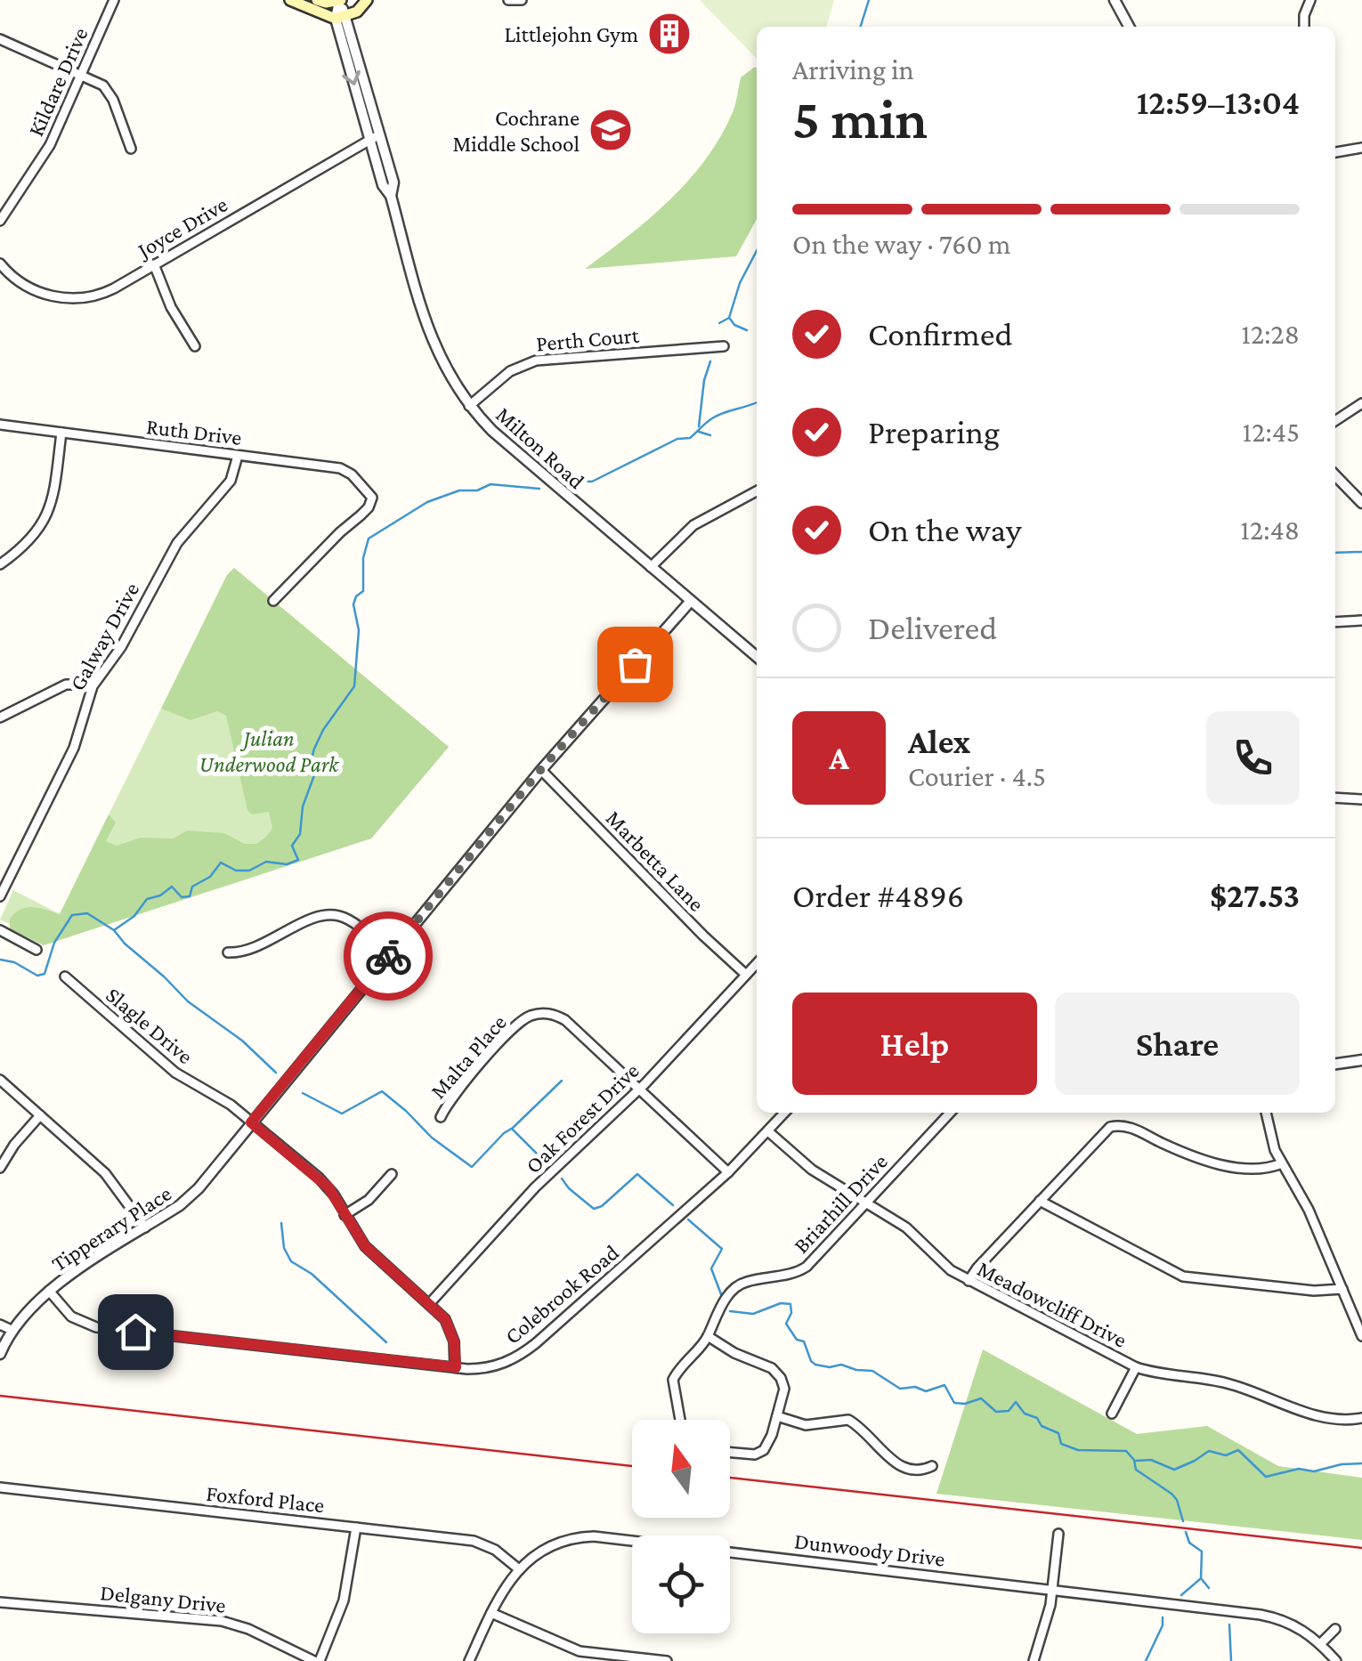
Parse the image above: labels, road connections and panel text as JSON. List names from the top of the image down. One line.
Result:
{"streets":{"street":["Kildare Drive","Joyce Drive","Perth Court","Ruth Drive","Milton Road","Galway Drive","Marbetta Lane","Slagle Drive","Malta Place","Oak Forest Drive","Briarhill Drive","Tipperary Place","Colebrook Road","Meadowcliff Drive","Foxford Place","Dunwoody Drive","Delgany Drive"]},"crossings":[["Joyce Drive","Milton Road"],["Perth Court","Milton Road"],["Ruth Drive","Galway Drive"],["Milton Road","Tipperary Place"],["Marbetta Lane","Oak Forest Drive"],["Marbetta Lane","Tipperary Place"],["Slagle Drive","Oak Forest Drive"],["Slagle Drive","Tipperary Place"],["Slagle Drive","Colebrook Road"],["Malta Place","Oak Forest Drive"],["Malta Place","Colebrook Road"],["Briarhill Drive","Meadowcliff Drive"],["Tipperary Place","Colebrook Road"],["Colebrook Road","Meadowcliff Drive"],["Foxford Place","Dunwoody Drive"]],"parks":["Julian Underwood Park"],"places":{"building":["Littlejohn Gym"],"school or university":["Cochrane Middle School"]},"north":"top","page":{"heading":["5 min","Arriving in","12:59–13:04"],"panel":["Alex","Courier · 4.5","Order #4896","$27.53"],"bar":"On the way · 760 m","list":[["Confirmed","12:28"],["Preparing","12:45"],["On the way","12:48"],"Delivered"],"round":"A","buttons":["Help","Share"]}}
